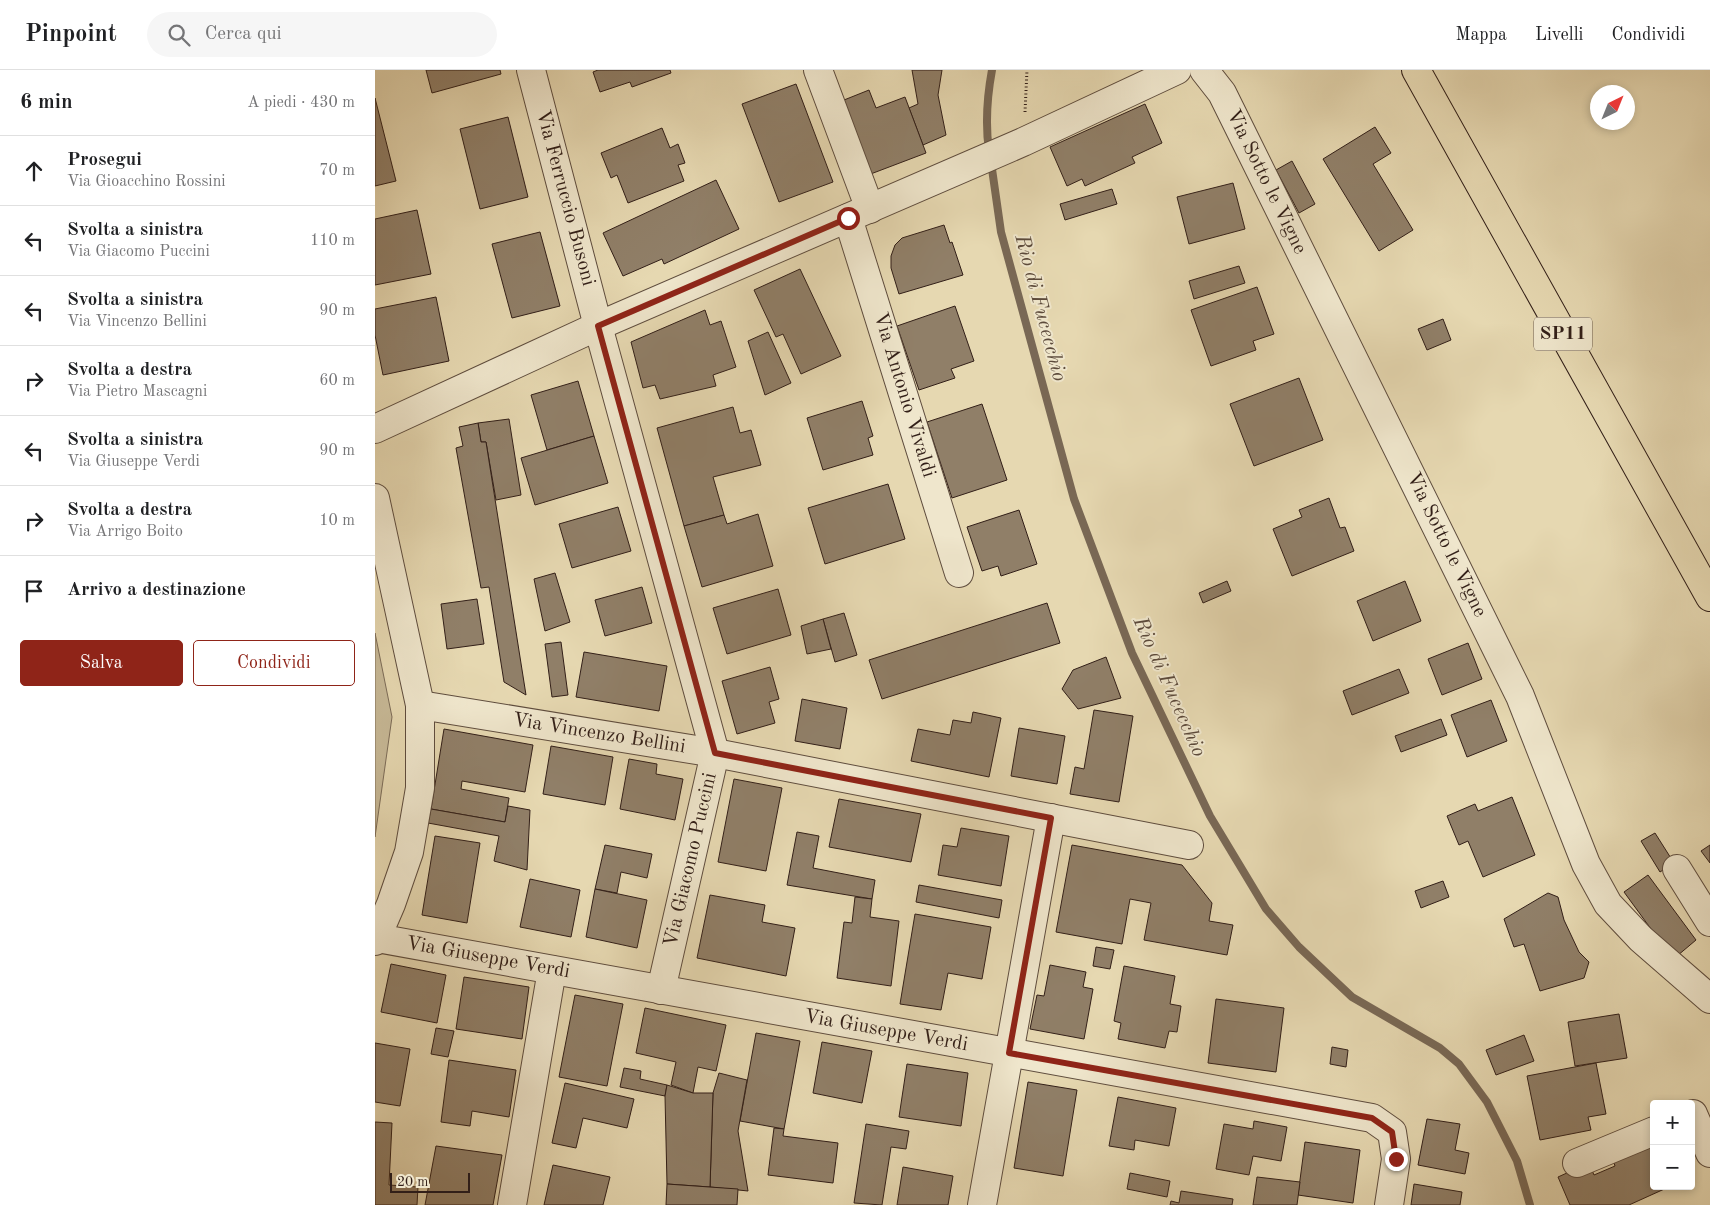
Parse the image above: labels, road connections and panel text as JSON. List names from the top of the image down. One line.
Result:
{"streets":{"main road":["SP11"],"street":["Via Sotto le Vigne","Via Ferruccio Busoni","Via Antonio Vivaldi","Via Vincenzo Bellini","Via Giacomo Puccini","Via Giuseppe Verdi"]},"crossings":[["Via Ferruccio Busoni","Via Giacomo Puccini"],["Via Vincenzo Bellini","Via Giacomo Puccini"],["Via Giacomo Puccini","Via Giuseppe Verdi"]],"water":["Rio di Fucecchio"],"scale_bar":"20 m","north":"top right","page":{"header":"Pinpoint","search":"Cerca qui","nav":["Mappa","Livelli","Condividi"],"heading":["6 min","A piedi · 430 m"],"list":[["Prosegui","Via Gioacchino Rossini","70 m"],["Svolta a sinistra","Via Giacomo Puccini","110 m"],["Svolta a sinistra","Via Vincenzo Bellini","90 m"],["Svolta a destra","Via Pietro Mascagni","60 m"],["Svolta a sinistra","Via Giuseppe Verdi","90 m"],["Svolta a destra","Via Arrigo Boito","10 m"],"Arrivo a destinazione"],"buttons":["Salva","Condividi"],"map_buttons":["+","−"],"scale":"20 m"}}
